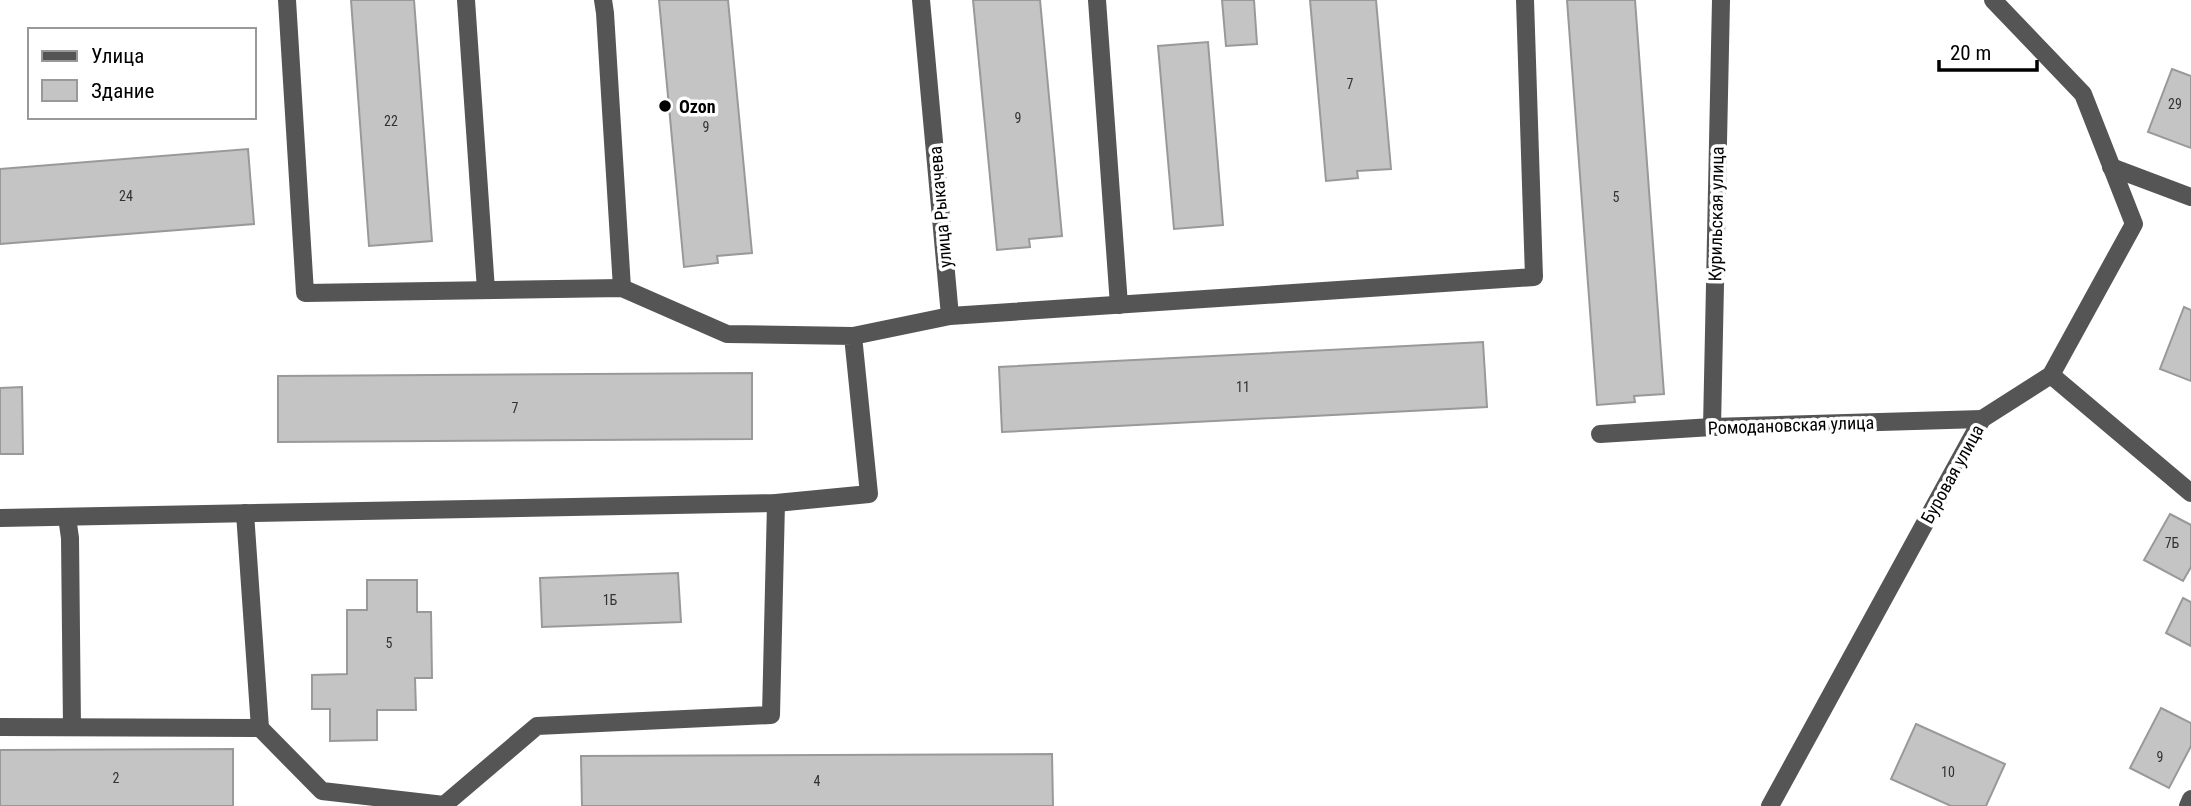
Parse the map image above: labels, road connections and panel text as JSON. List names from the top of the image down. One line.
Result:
{"streets":{"street":["улица Рыкачева","Курильская улица","Ромодановская улица","Буровая улица"]},"crossings":[["Курильская улица","Ромодановская улица"],["Ромодановская улица","Буровая улица"]],"places":["Ozon"],"house_numbers":["7","29","9","22","9","24","5","11","7","7Б","1Б","5","9","10","2","4"],"legend":["Улица","Здание"],"scale_bar":"20 m"}
